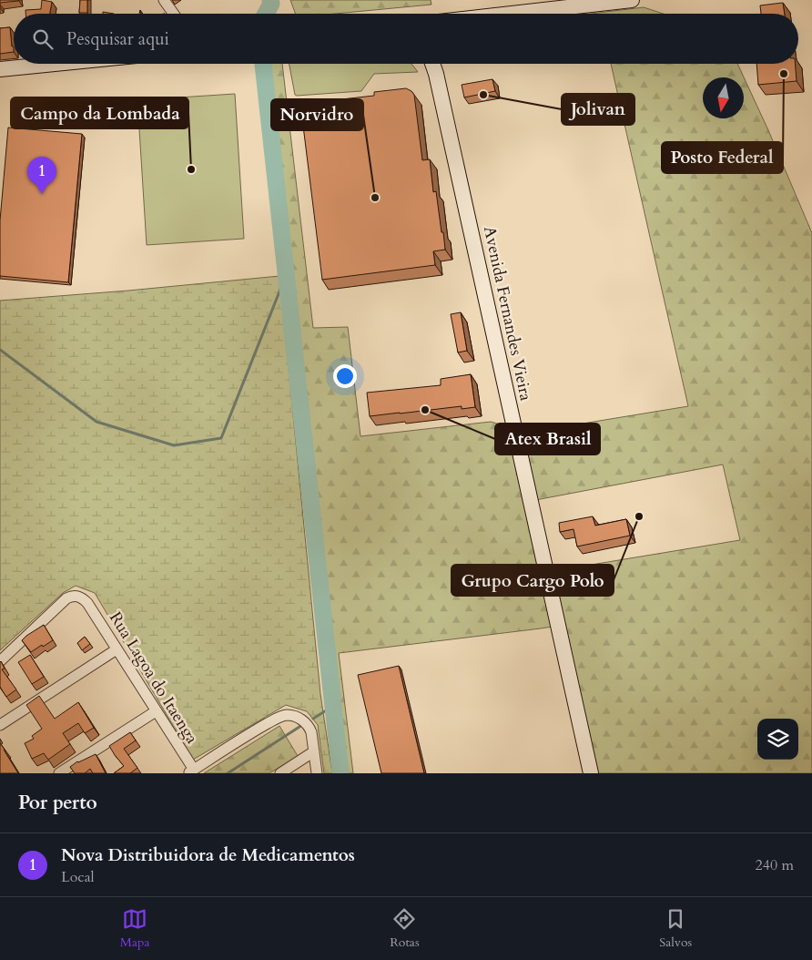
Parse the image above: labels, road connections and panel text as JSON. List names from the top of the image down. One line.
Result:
{"streets":{"main road":["Avenida Fernandes Vieira"],"street":["Rua Lagoa do Itaenga"]},"places":["Posto Federal","Jolivan","Campo da Lombada","Norvidro","Atex Brasil","Grupo Cargo Polo"],"north":"bottom","page":{"search":"Pesquisar aqui","pins":"1","heading":"Por perto","list":[{"mark":"1","name":"Nova Distribuidora de Medicamentos","note":"Local","value":"240 m"}],"nav":["Mapa","Rotas","Salvos"]}}
